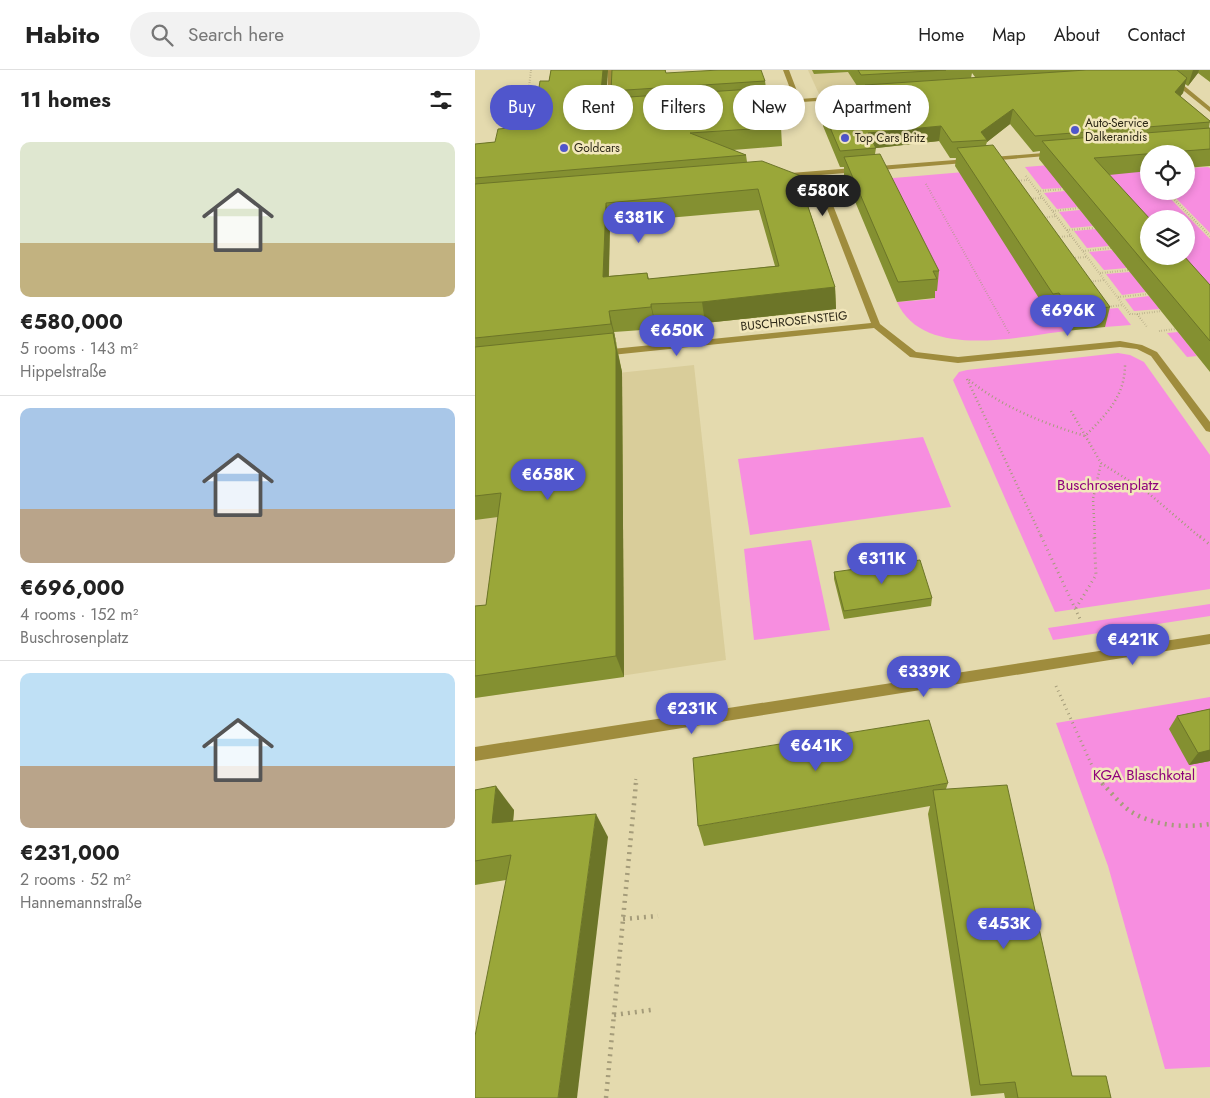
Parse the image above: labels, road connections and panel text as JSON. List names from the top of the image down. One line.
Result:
{"streets":{"street":["BUSCHROSENSTEIG"]},"parks":["Buschrosenplatz","KGA Blaschkotal"],"places":["Auto-Service Dalkeranidis","Top Cars Britz","Goldcars"],"page":{"header":"Habito","search":"Search here","nav":["Home","Map","About","Contact"],"heading":"11 homes","chip":["Buy","Rent","Filters","New","Apartment"],"list":[{"name":"€580,000","note":"5 rooms · 143 m² · Hippelstraße"},{"name":"€696,000","note":"4 rooms · 152 m² · Buschrosenplatz"},{"name":"€231,000","note":"2 rooms · 52 m² · Hannemannstraße"}],"price":["€580K","€381K","€696K","€650K","€658K","€311K","€421K","€339K","€231K","€641K","€453K"]}}
